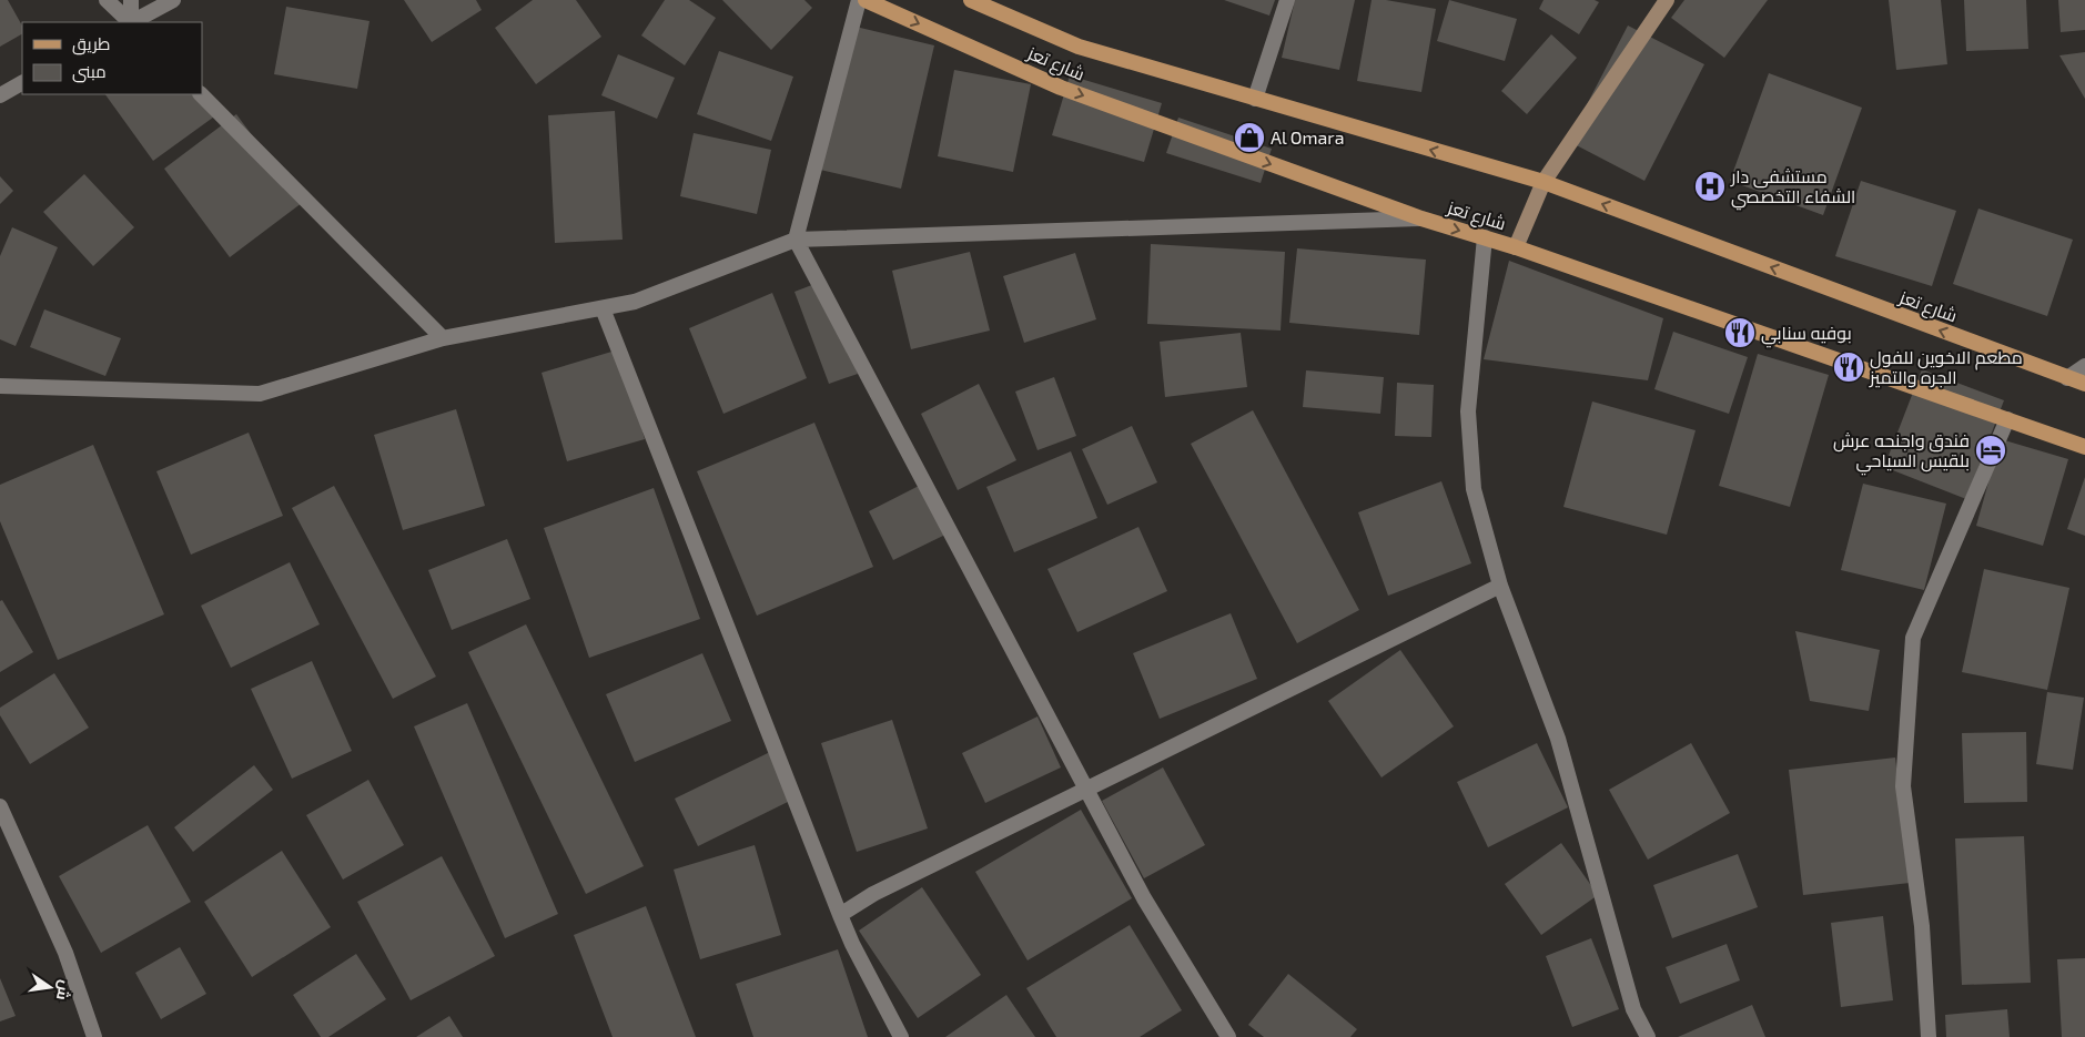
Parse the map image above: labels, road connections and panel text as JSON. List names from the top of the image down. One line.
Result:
{"streets":{"main road":["شارع تعز"]},"places":{"shop":["Al Omara"],"hospital":["مستشفى دار الشفاء التخصصي"],"restaurant":["بوفيه سنابي","مطعم الاخوين للفول الجره والتميز"],"hotel":["فندق واجنحه عرش بلقيس السياحي"]},"legend":["طريق","مبنى"],"north":"right"}
